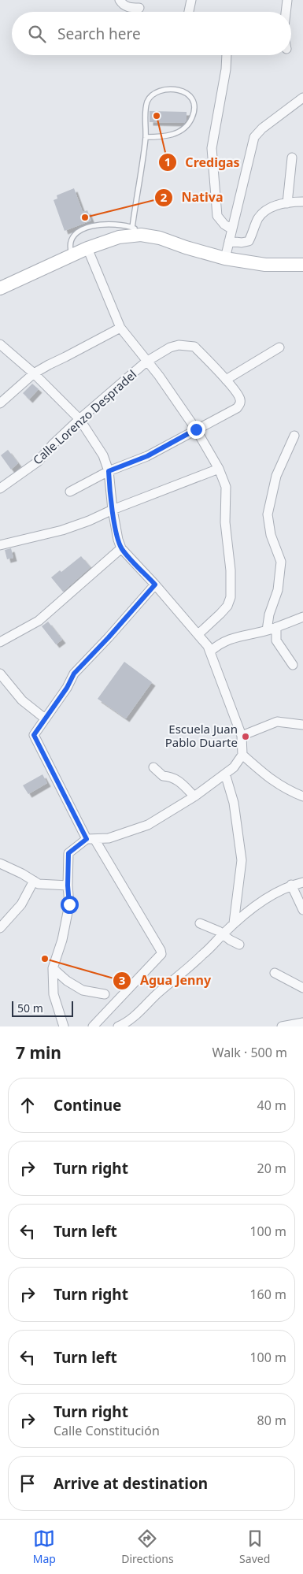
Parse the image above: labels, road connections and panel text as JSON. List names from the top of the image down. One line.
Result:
{"streets":{"street":["Calle Lorenzo Despradel"]},"places":["Credigas","Nativa","Escuela Juan Pablo Duarte","Agua Jenny"],"scale_bar":"50 m","page":{"search":"Search here","scale":"50 m","heading":["7 min","Walk · 500 m"],"list":[["Continue","40 m"],["Turn right","20 m"],["Turn left","100 m"],["Turn right","160 m"],["Turn left","100 m"],["Turn right","Calle Constitución","80 m"],"Arrive at destination"],"nav":["Map","Directions","Saved"]}}
